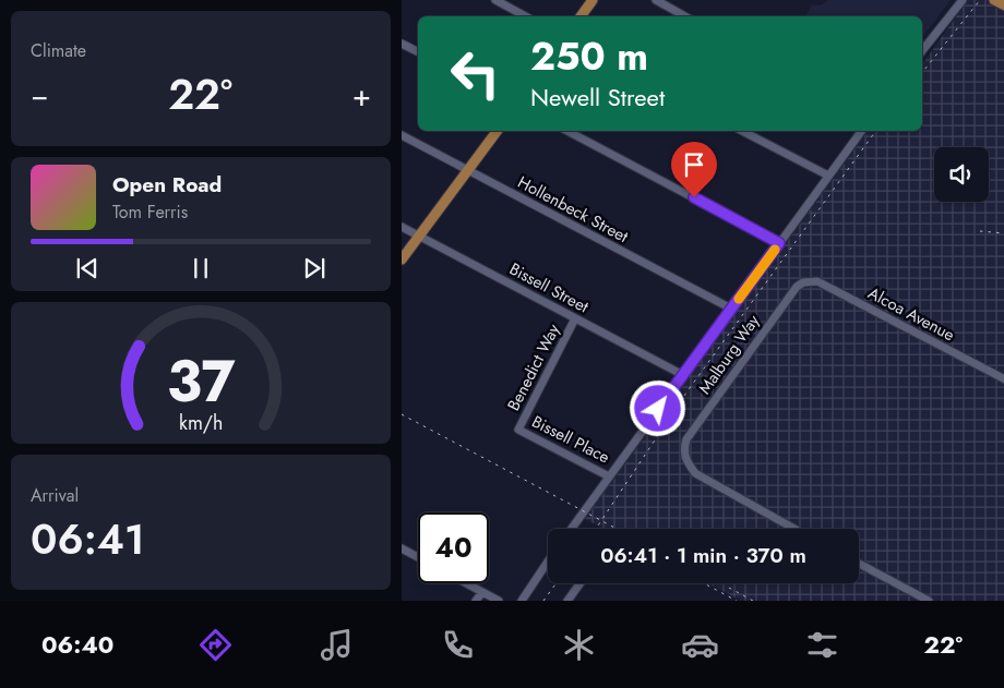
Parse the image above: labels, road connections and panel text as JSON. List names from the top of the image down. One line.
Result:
{"streets":{"street":["Hollenbeck Street","Bissell Street","Alcoa Avenue","Malburg Way","Benedict Way","Bissell Place"]},"crossings":[["Bissell Street","Benedict Way"],["Alcoa Avenue","Malburg Way"],["Benedict Way","Bissell Place"]],"page":{"tile":["Climate",["Arrival","06:41"]],"turn":["250 m","Newell Street"],"heat":["−","22°","+"],"song":["Open Road","Tom Ferris"],"limit":"40","trip":"06:41 · 1 min · 370 m","tabs":["06:40","22°"],"gauge":["37","km/h"]}}
